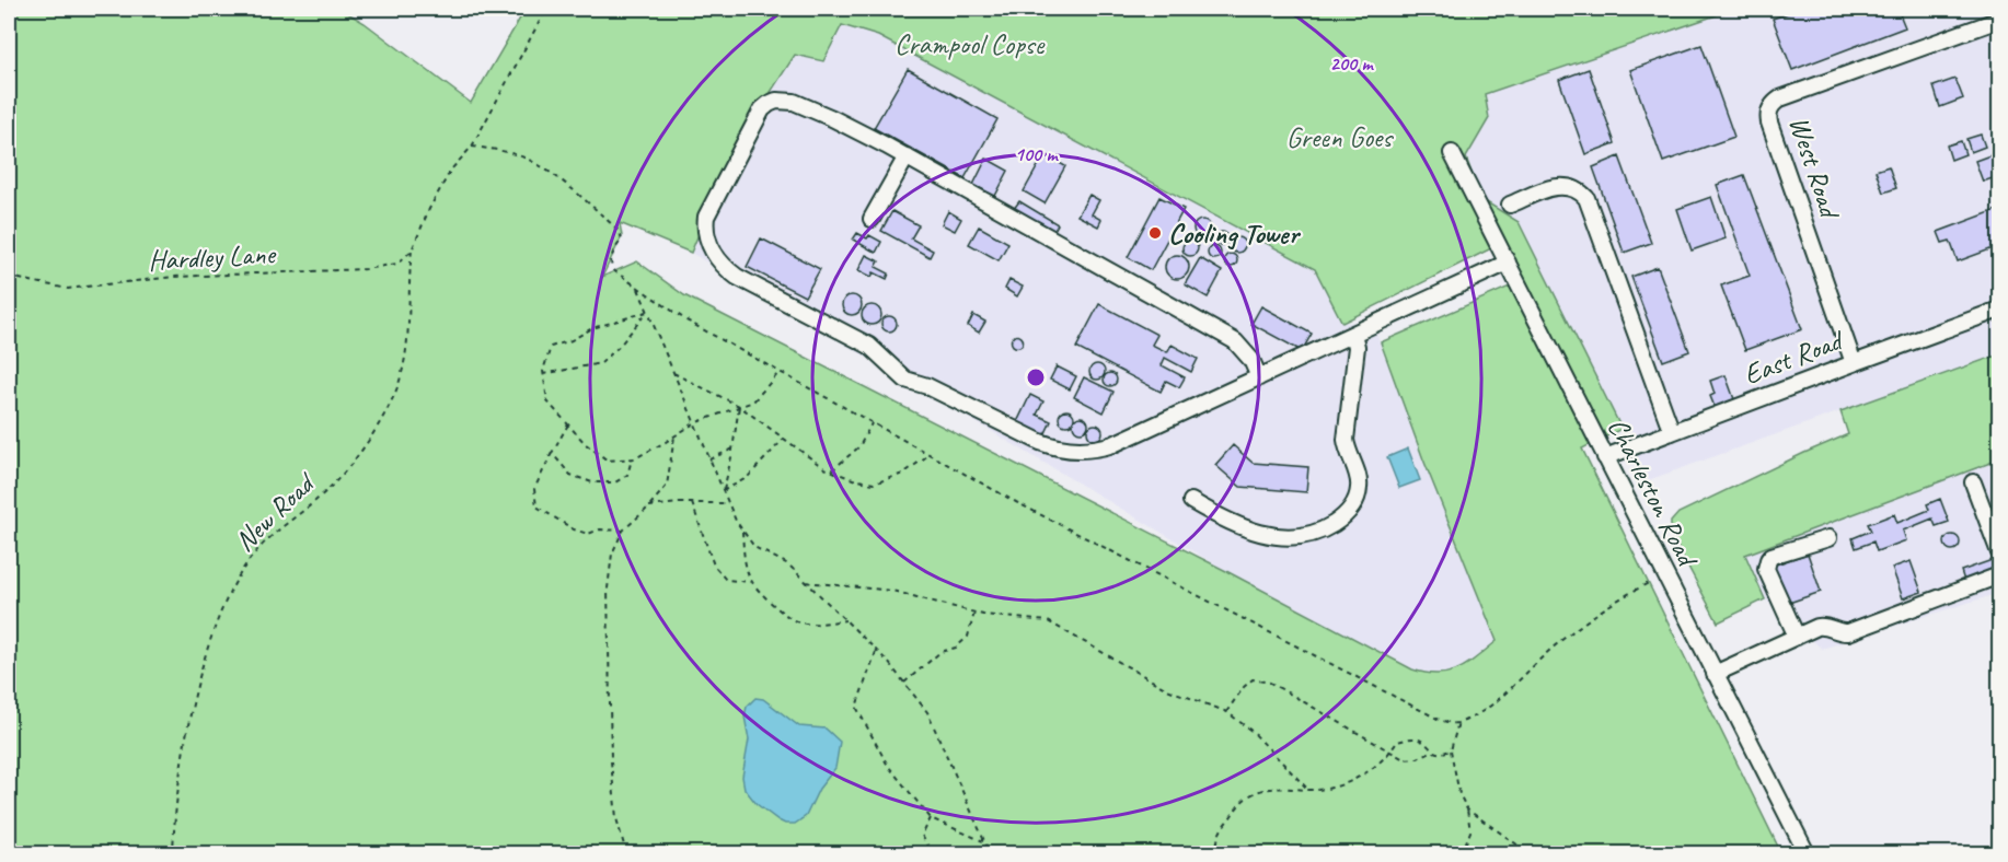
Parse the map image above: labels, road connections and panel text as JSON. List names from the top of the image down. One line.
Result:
{"streets":{"lane":["West Road","East Road","Charleston Road"],"path":["Hardley Lane","New Road"]},"crossings":[["West Road","East Road"],["Hardley Lane","New Road"],["East Road","Charleston Road"]],"parks":["Crampool Copse","Green Goes"],"places":["Cooling Tower"],"rings":["200 m","100 m"]}
